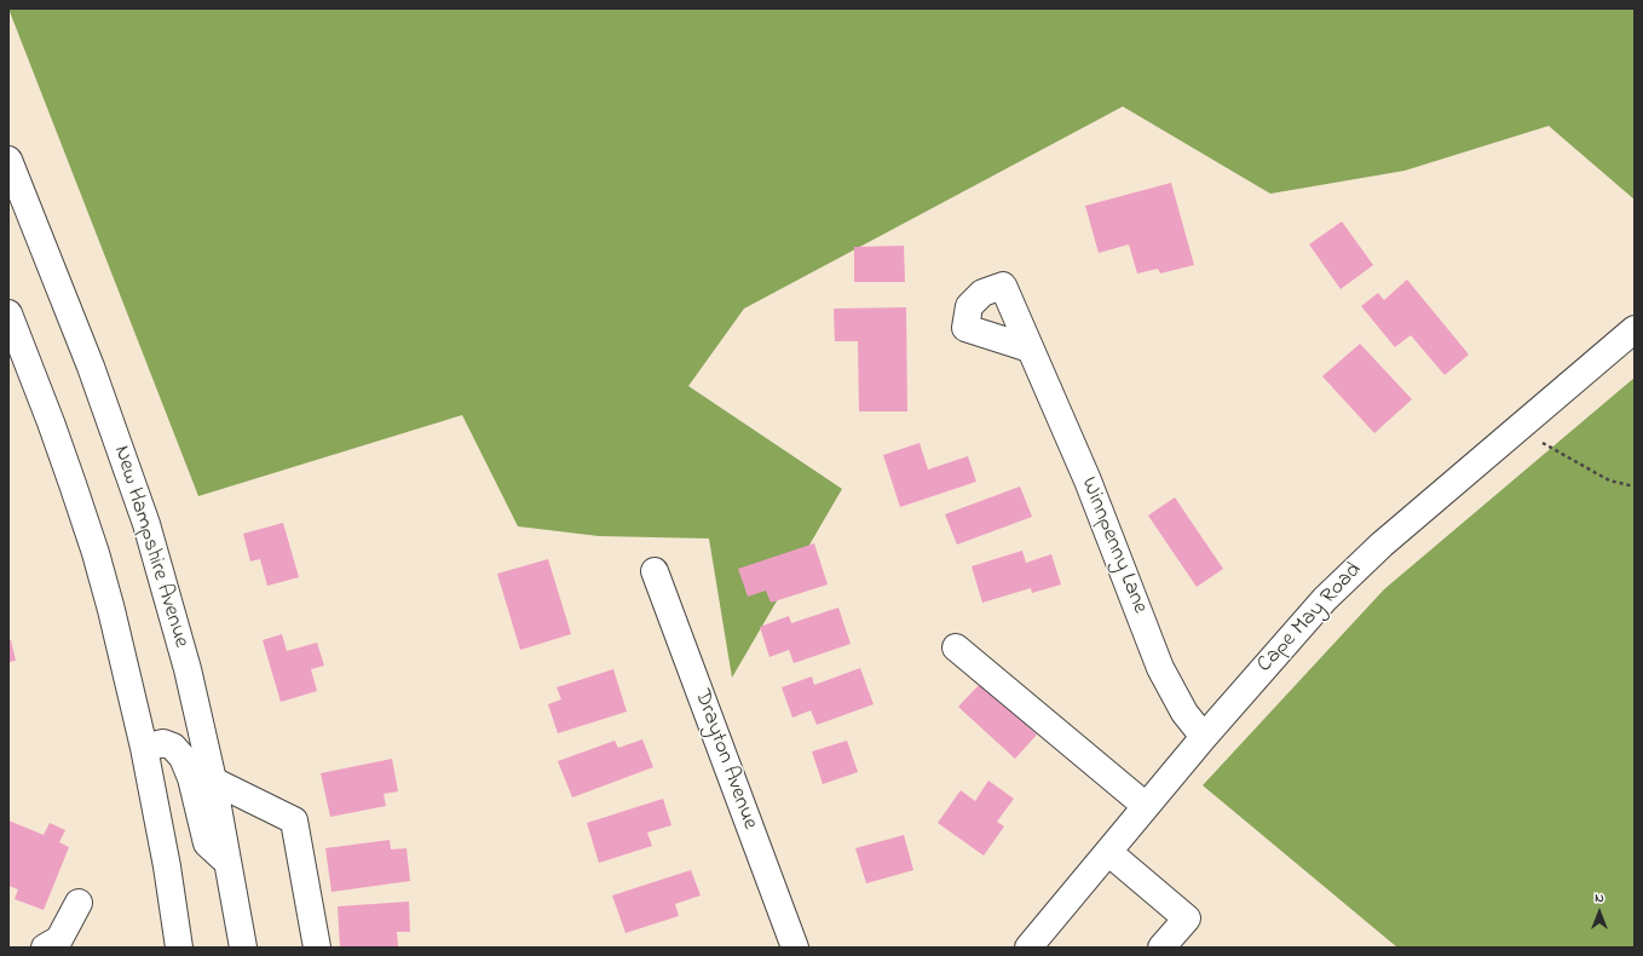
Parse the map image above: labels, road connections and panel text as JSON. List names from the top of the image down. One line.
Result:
{"streets":{"street":["Winnpenny Lane","New Hampshire Avenue","Cape May Road","Drayton Avenue"]},"crossings":[["Winnpenny Lane","Cape May Road"]],"north":"top"}
